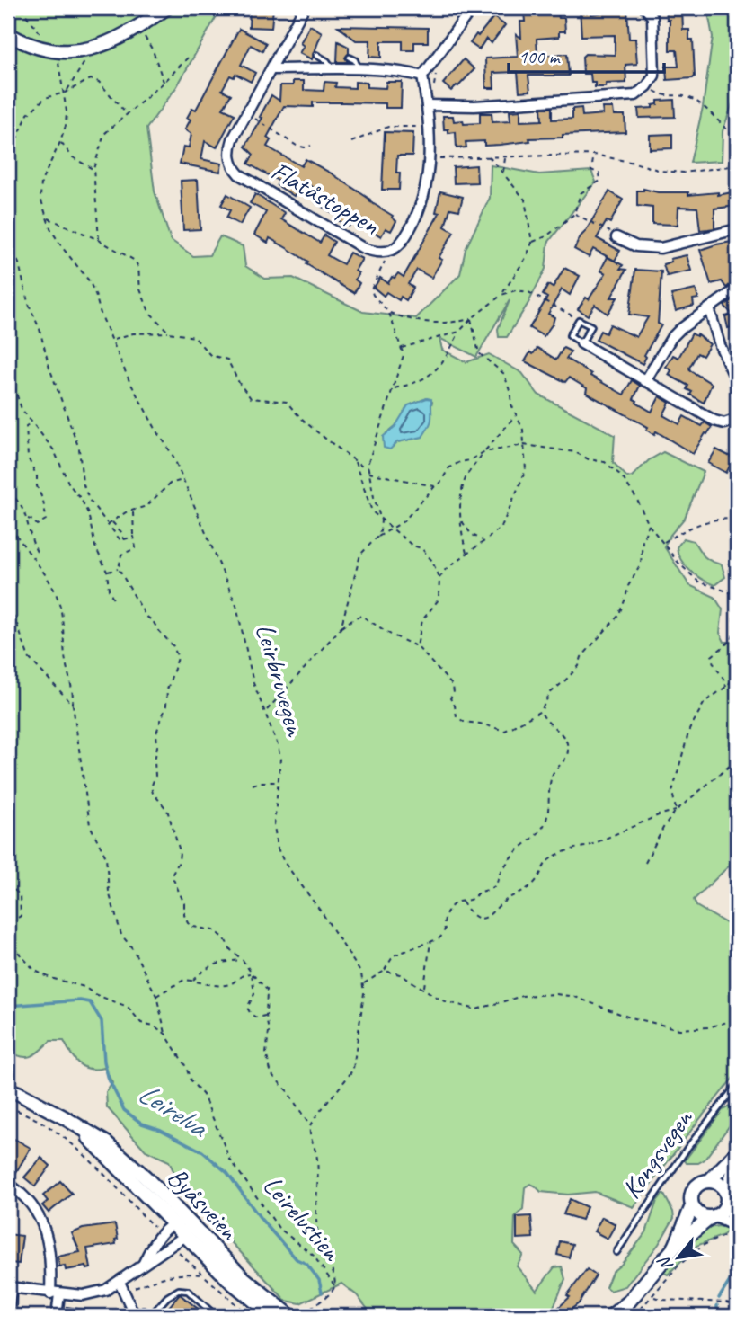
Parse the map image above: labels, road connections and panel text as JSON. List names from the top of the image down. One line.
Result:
{"streets":{"main road":["Kongsvegen","Byåsveien"],"street":["Flatåstoppen"],"path":["Leirbruvegen","Leirelvstien"]},"water":["Leirelva"],"scale_bar":"100 m","north":"bottom left"}
